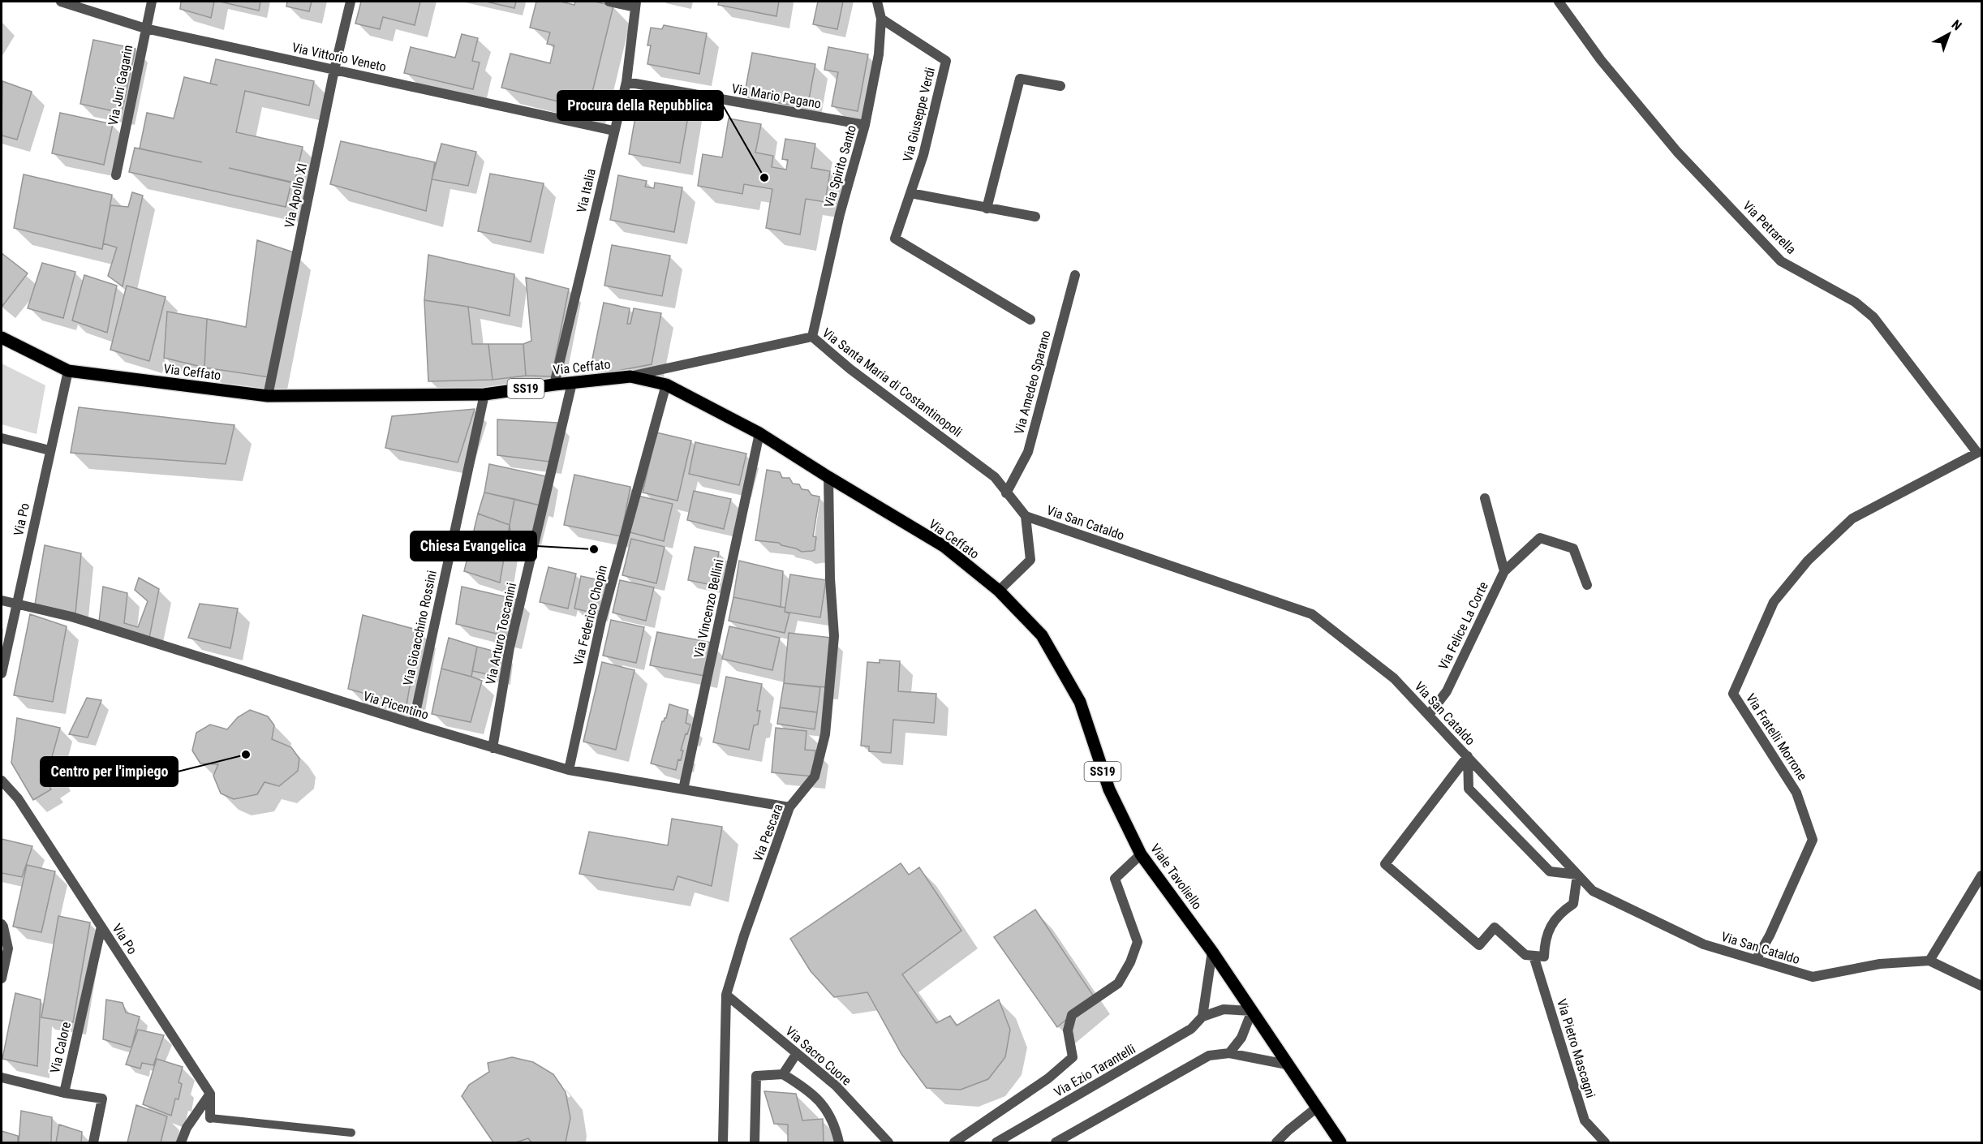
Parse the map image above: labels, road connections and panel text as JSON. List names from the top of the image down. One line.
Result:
{"streets":{"main road":["Via Ceffato","SS19","Viale Tavoliello"],"street":["Via Vittorio Veneto","Via Juri Gagarin","Via Mario Pagano","Via Giuseppe Verdi","Via Spirito Santo","Via Italia","Via Apollo XI","Via Petrarella","Via Santa Maria di Costantinopoli","Via Amedeo Sparano","Via Po","Via San Cataldo","Via Vincenzo Bellini","Via Federico Chopin","Via Felice La Corte","Via Gioacchino Rossini","Via Arturo Toscanini","Via Picentino","Via Fratelli Morrone","Via Pescara","Via Calore","Via Pietro Mascagni","Via Sacro Cuore","Via Ezio Tarantelli"]},"crossings":[["Via Vittorio Veneto","Via Juri Gagarin"],["Via Vittorio Veneto","Via Italia"],["Via Vittorio Veneto","Via Apollo XI"],["Via Mario Pagano","Via Spirito Santo"],["Via Mario Pagano","Via Italia"],["Via Giuseppe Verdi","Via Spirito Santo"],["Via Spirito Santo","Via Santa Maria di Costantinopoli"],["Via Italia","Via Ceffato"],["Via Apollo XI","Via Ceffato"],["Via Petrarella","Via Fratelli Morrone"],["Via Ceffato","Via Santa Maria di Costantinopoli"],["Via Ceffato","Via Po"],["Via Ceffato","Via Vincenzo Bellini"],["Via Ceffato","Via Federico Chopin"],["Via Ceffato","Via Gioacchino Rossini"],["Via Ceffato","Via Arturo Toscanini"],["Via Ceffato","Via Pescara"],["Via Ceffato","Viale Tavoliello"],["Via Santa Maria di Costantinopoli","Via Amedeo Sparano"],["Via Santa Maria di Costantinopoli","Via San Cataldo"],["Via Po","Via Picentino"],["Via Po","Via Calore"],["Via San Cataldo","Via Felice La Corte"],["Via San Cataldo","Via Fratelli Morrone"],["Via Vincenzo Bellini","Via Picentino"],["Via Federico Chopin","Via Picentino"],["Via Gioacchino Rossini","Via Picentino"],["Via Arturo Toscanini","Via Picentino"],["Via Picentino","Via Pescara"],["Via Pescara","Via Sacro Cuore"],["Viale Tavoliello","Via Ezio Tarantelli"]],"places":["Procura della Repubblica","Chiesa Evangelica","Centro per l'impiego"],"north":"top right"}
